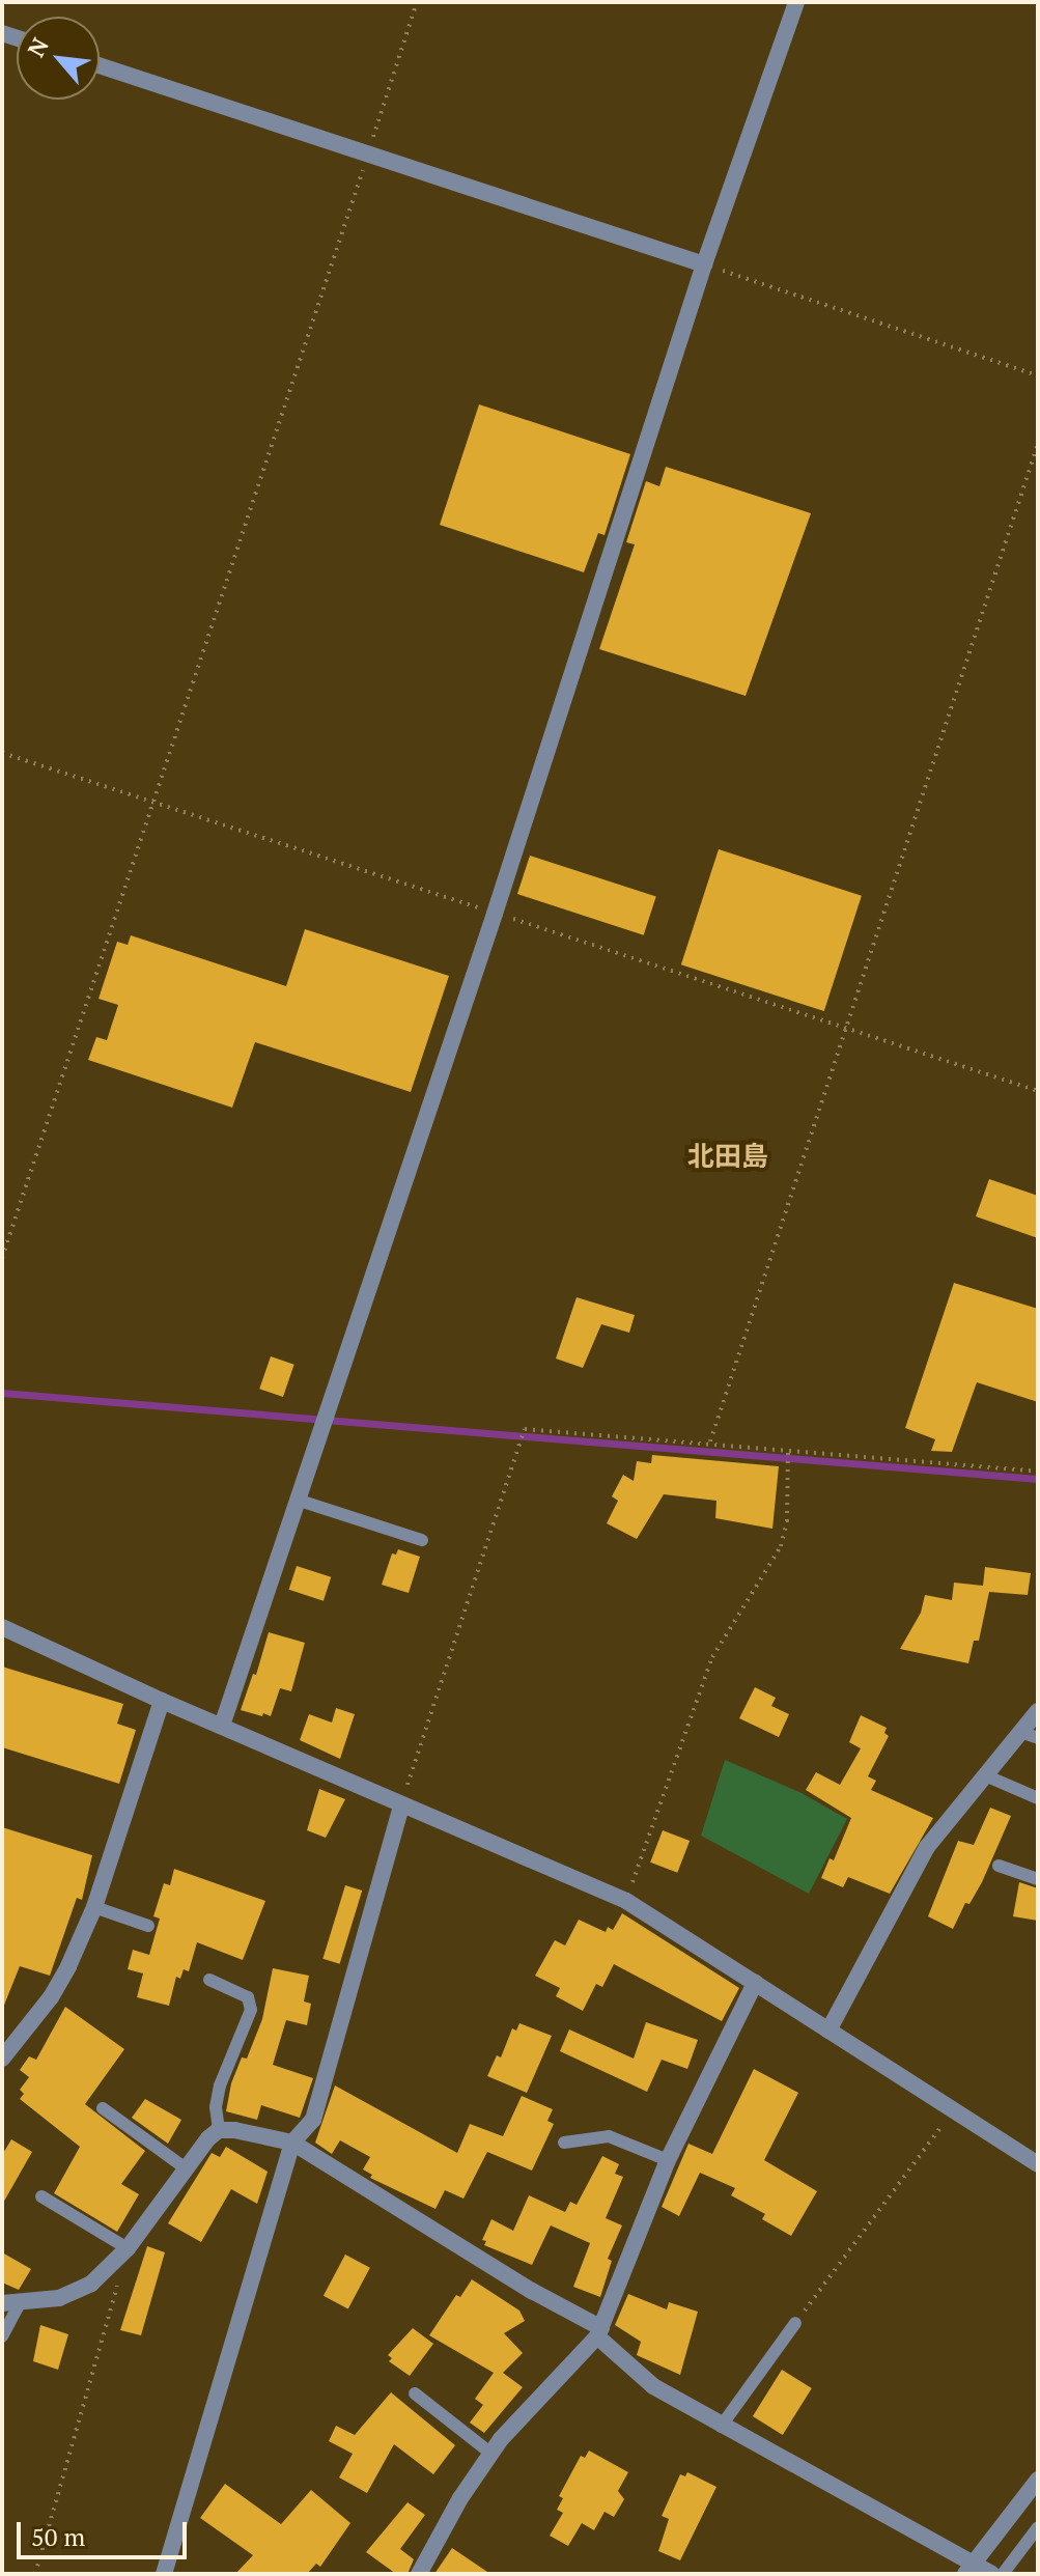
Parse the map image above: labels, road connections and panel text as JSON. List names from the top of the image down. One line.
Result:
{"districts":["北田島"],"scale_bar":"50 m","north":"top left"}
